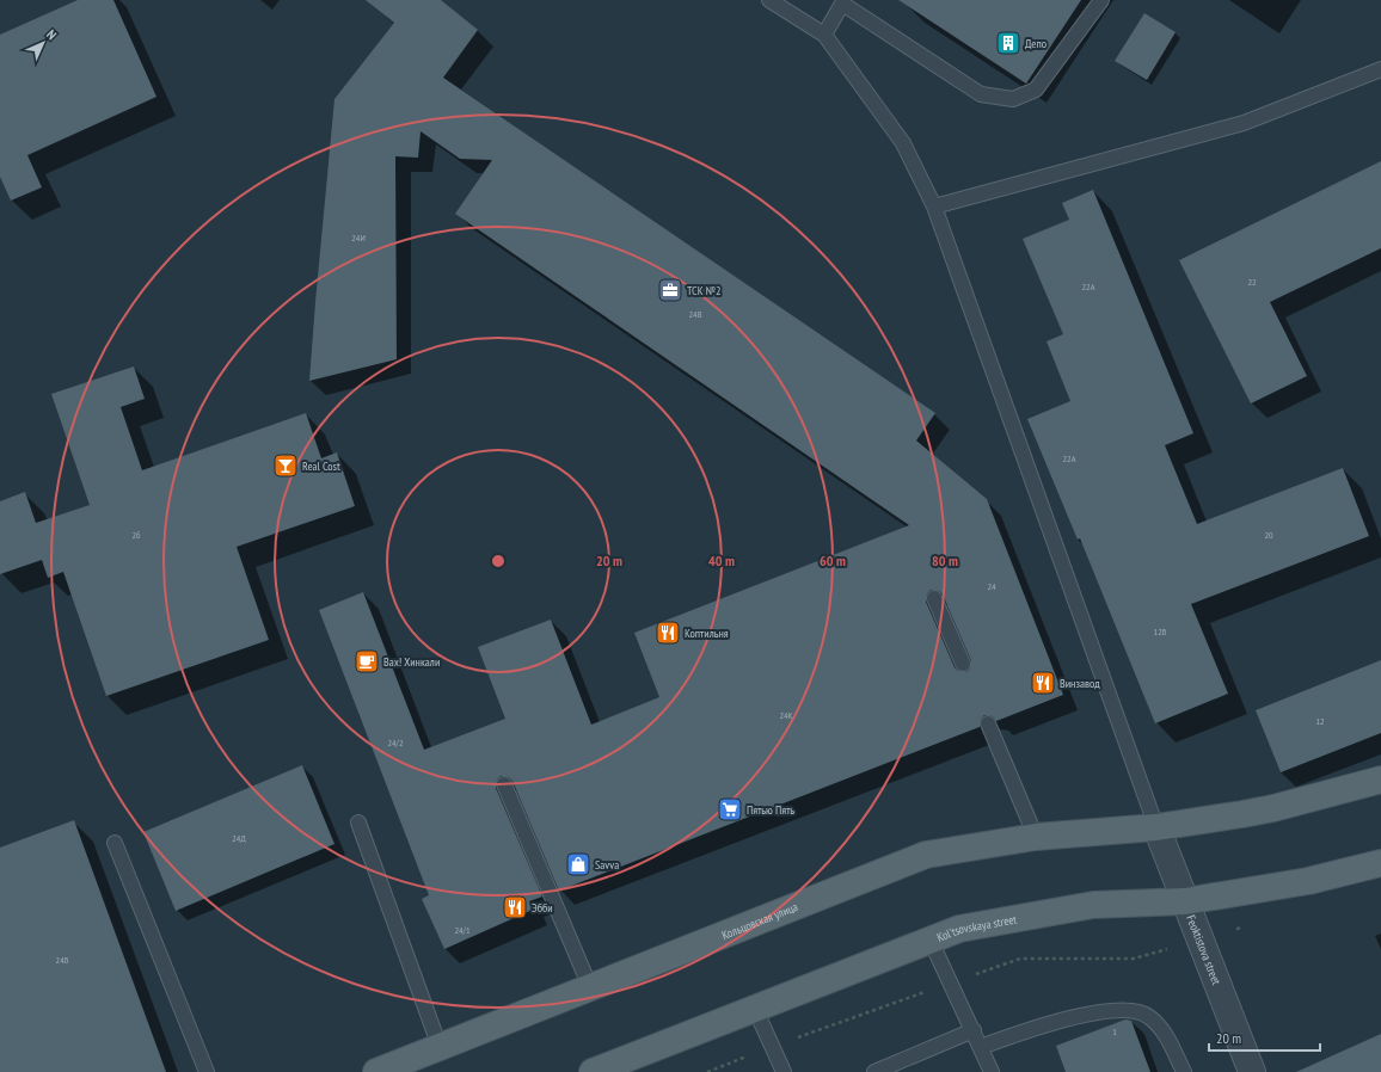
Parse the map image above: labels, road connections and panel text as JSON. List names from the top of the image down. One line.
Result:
{"streets":{"main road":["Кольцовская улица","Kol'tsovskaya street"],"street":["Feoktistova street"]},"crossings":[["Кольцовская улица","Feoktistova street"],["Kol'tsovskaya street","Feoktistova street"]],"places":{"building":["Депо"],"office":["ТСК №2"],"bar":["Real Cost"],"restaurant":["Коптильня","Винзавод","Эбби"],"cafe":["Вах! Хинкали"],"supermarket":["Пятью Пять"],"shop":["Savva"]},"house_numbers":["24И","22","22А","24В","22А","26","20","24","12Б","24К","12","24/2","24Д","24/1","24Б","1"],"scale_bar":"20 m","north":"top right","rings":["20 m","40 m","60 m","80 m"]}
